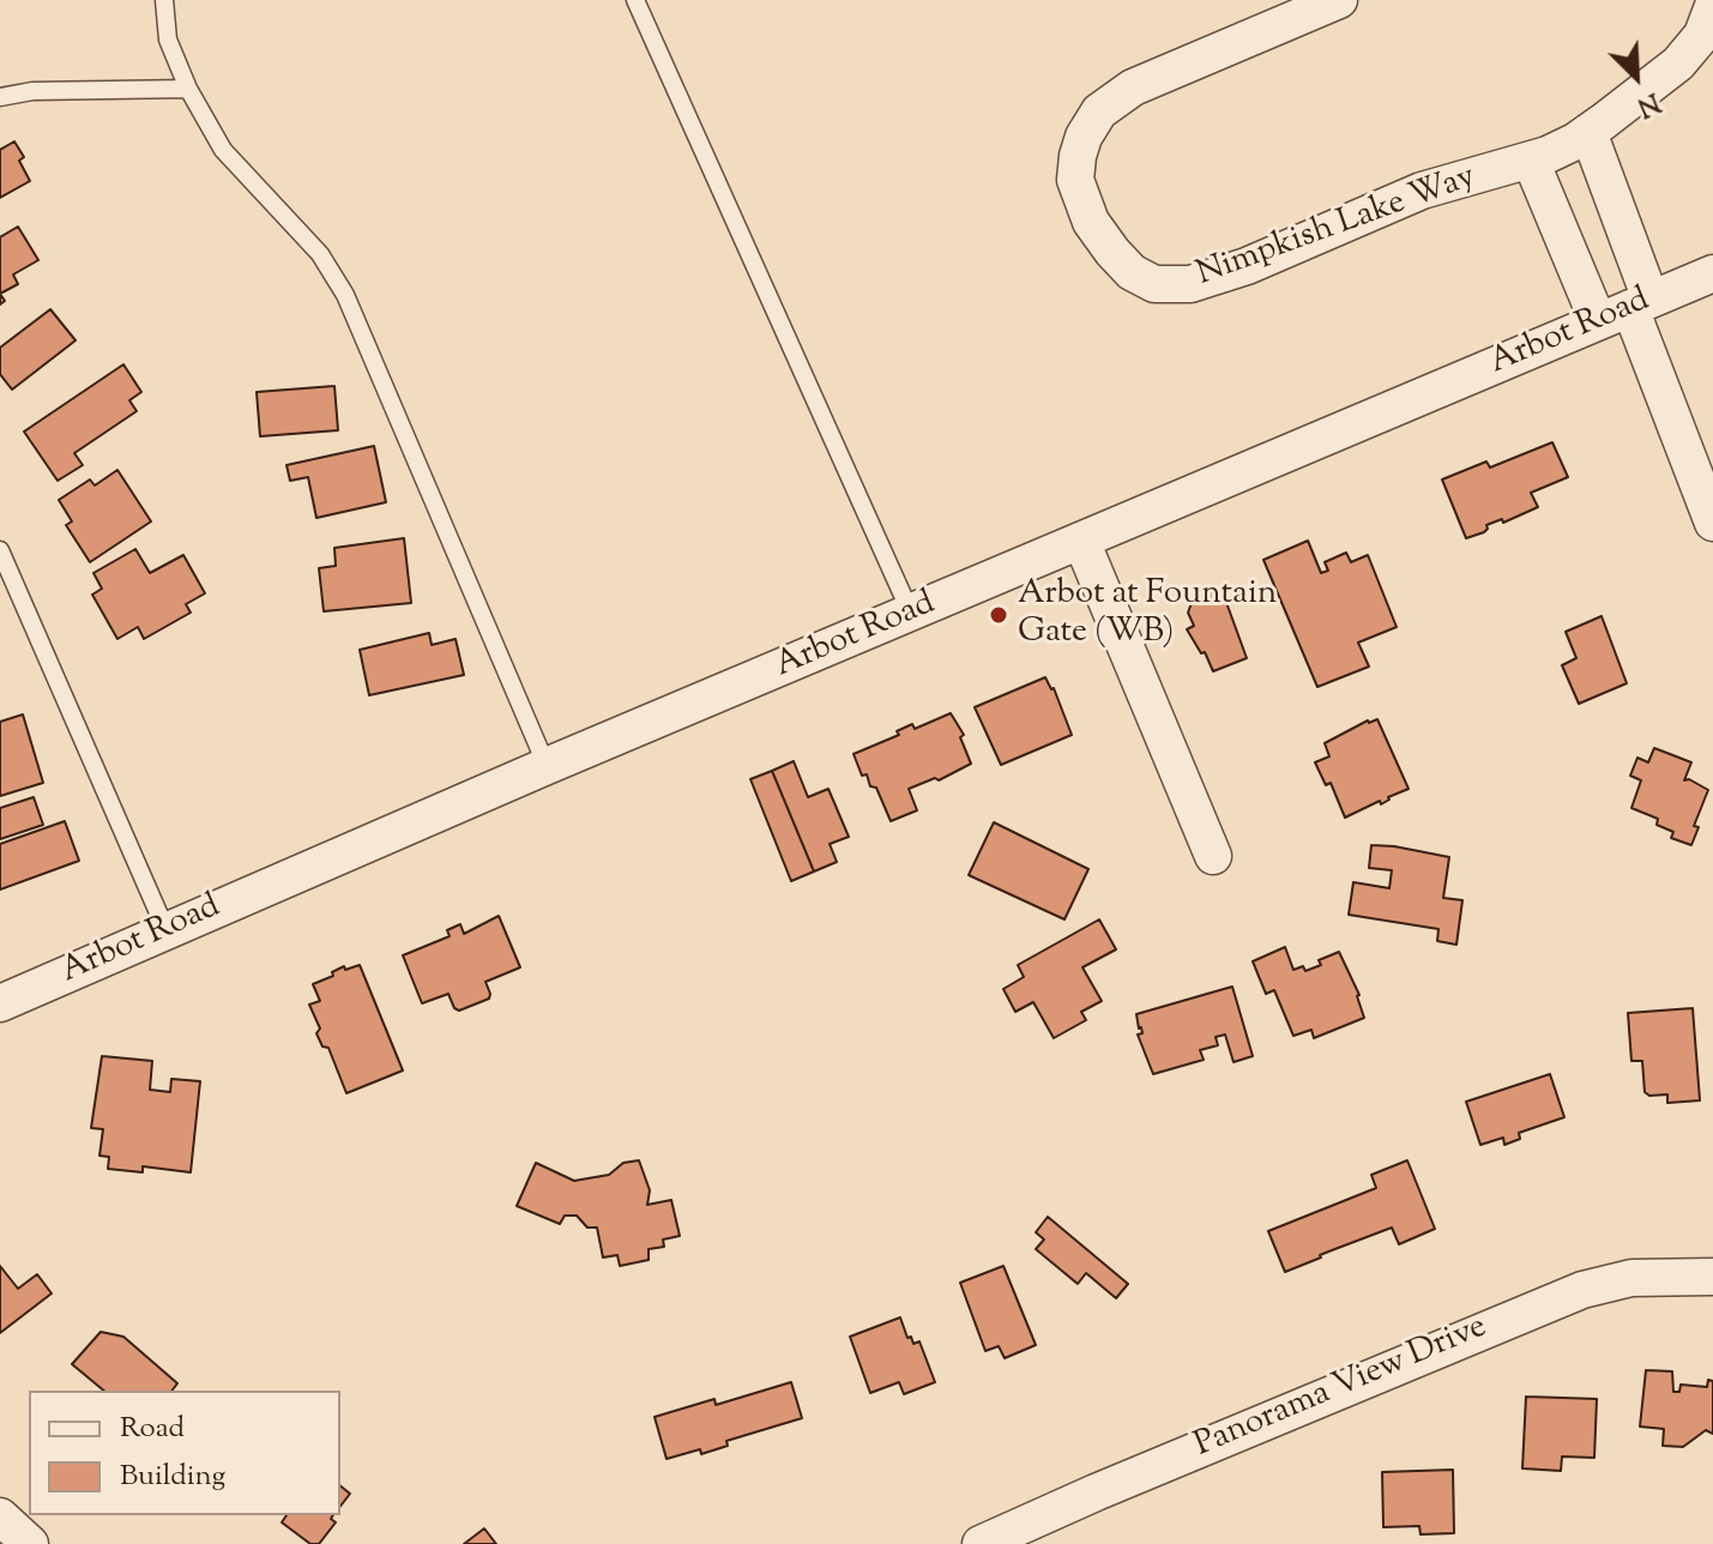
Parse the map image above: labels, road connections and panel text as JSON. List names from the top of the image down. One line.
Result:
{"streets":{"street":["Nimpkish Lake Way","Arbot Road","Panorama View Drive"]},"places":["Arbot at Fountain Gate (WB)"],"legend":["Road","Building"],"north":"bottom right"}
